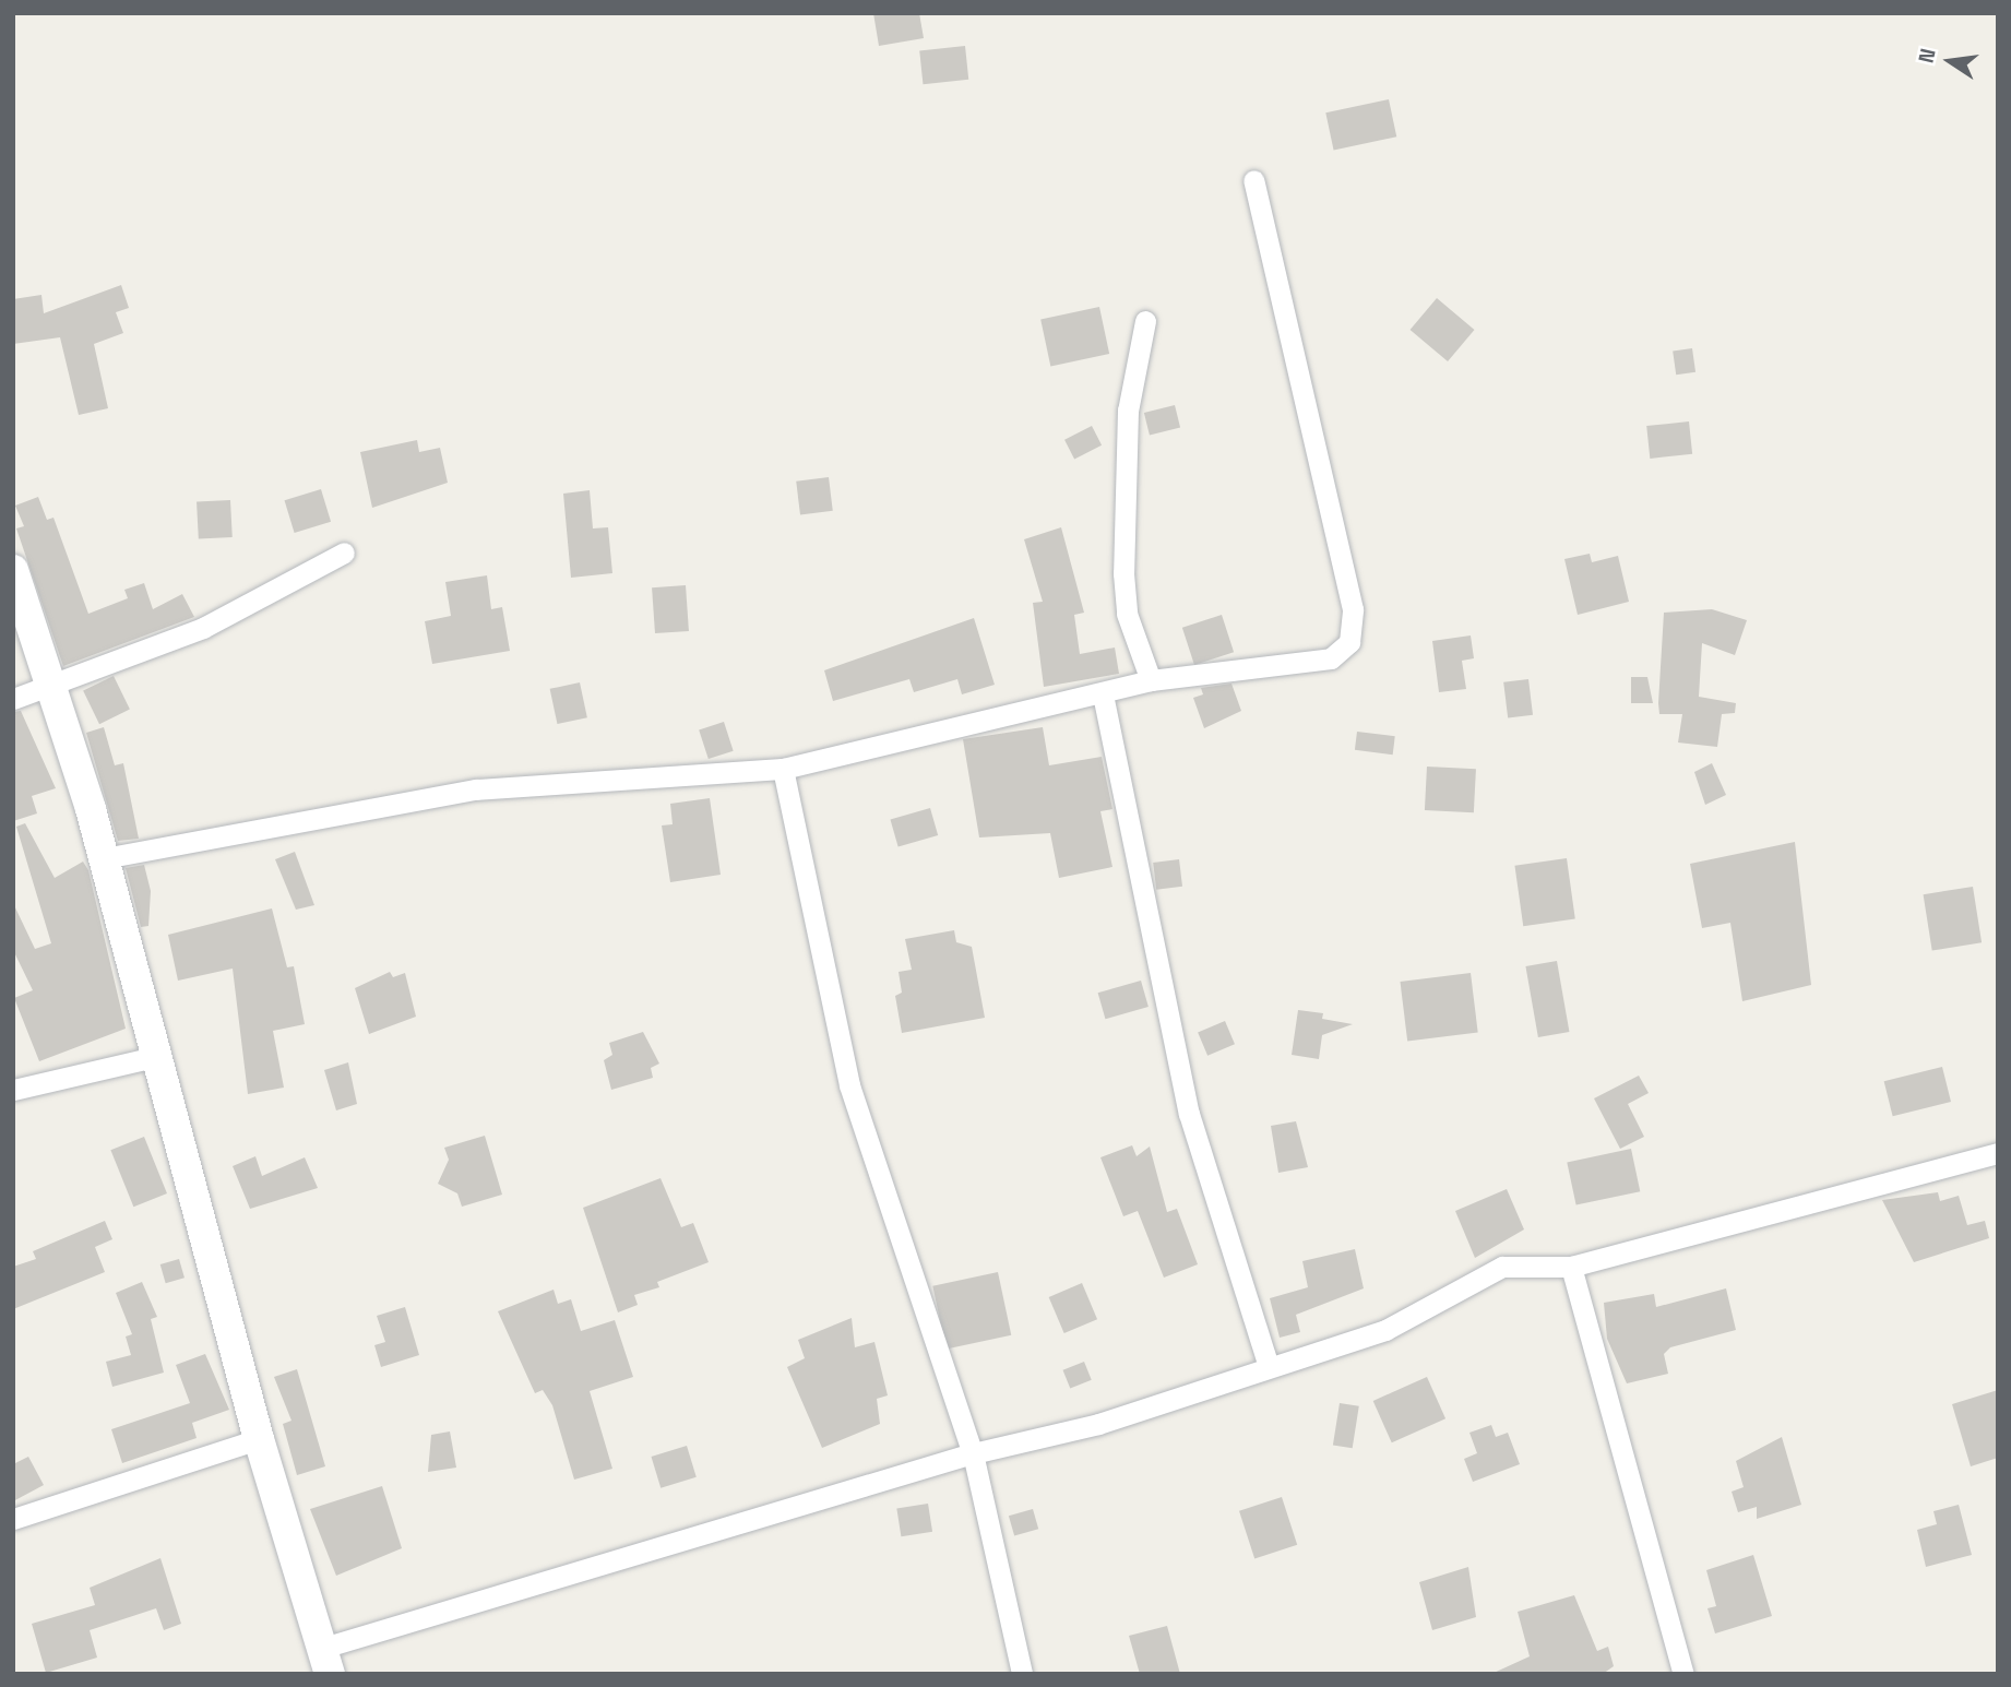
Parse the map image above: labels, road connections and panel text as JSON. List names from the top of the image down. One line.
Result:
{"north":"left"}
